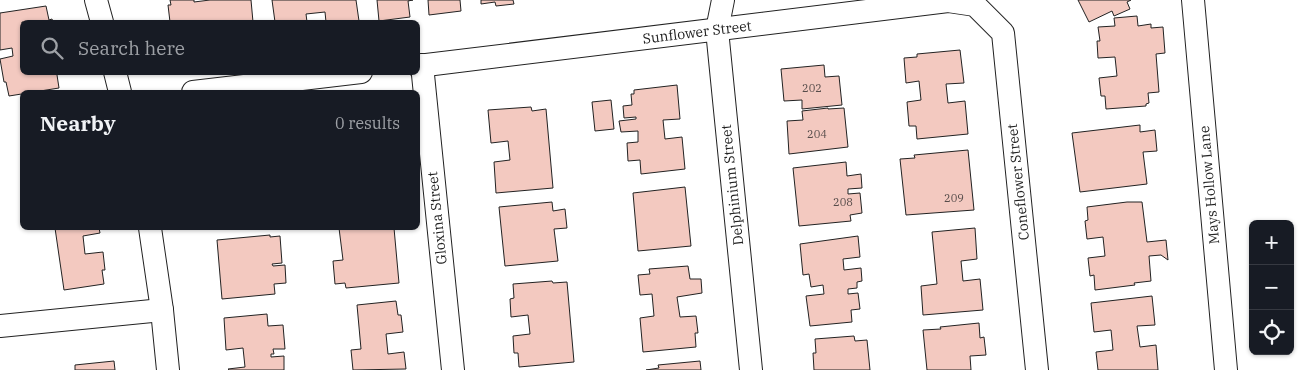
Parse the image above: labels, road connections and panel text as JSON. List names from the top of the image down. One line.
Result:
{"streets":{"street":["Sunflower Street","Coneflower Street","Delphinium Street","Mays Hollow Lane","Gloxina Street"]},"crossings":[["Sunflower Street","Coneflower Street"],["Sunflower Street","Delphinium Street"],["Sunflower Street","Gloxina Street"]],"house_numbers":["202","204","209","208"],"page":{"search":"Search here","heading":["Nearby","0 results"],"map_buttons":["+","−"]}}
